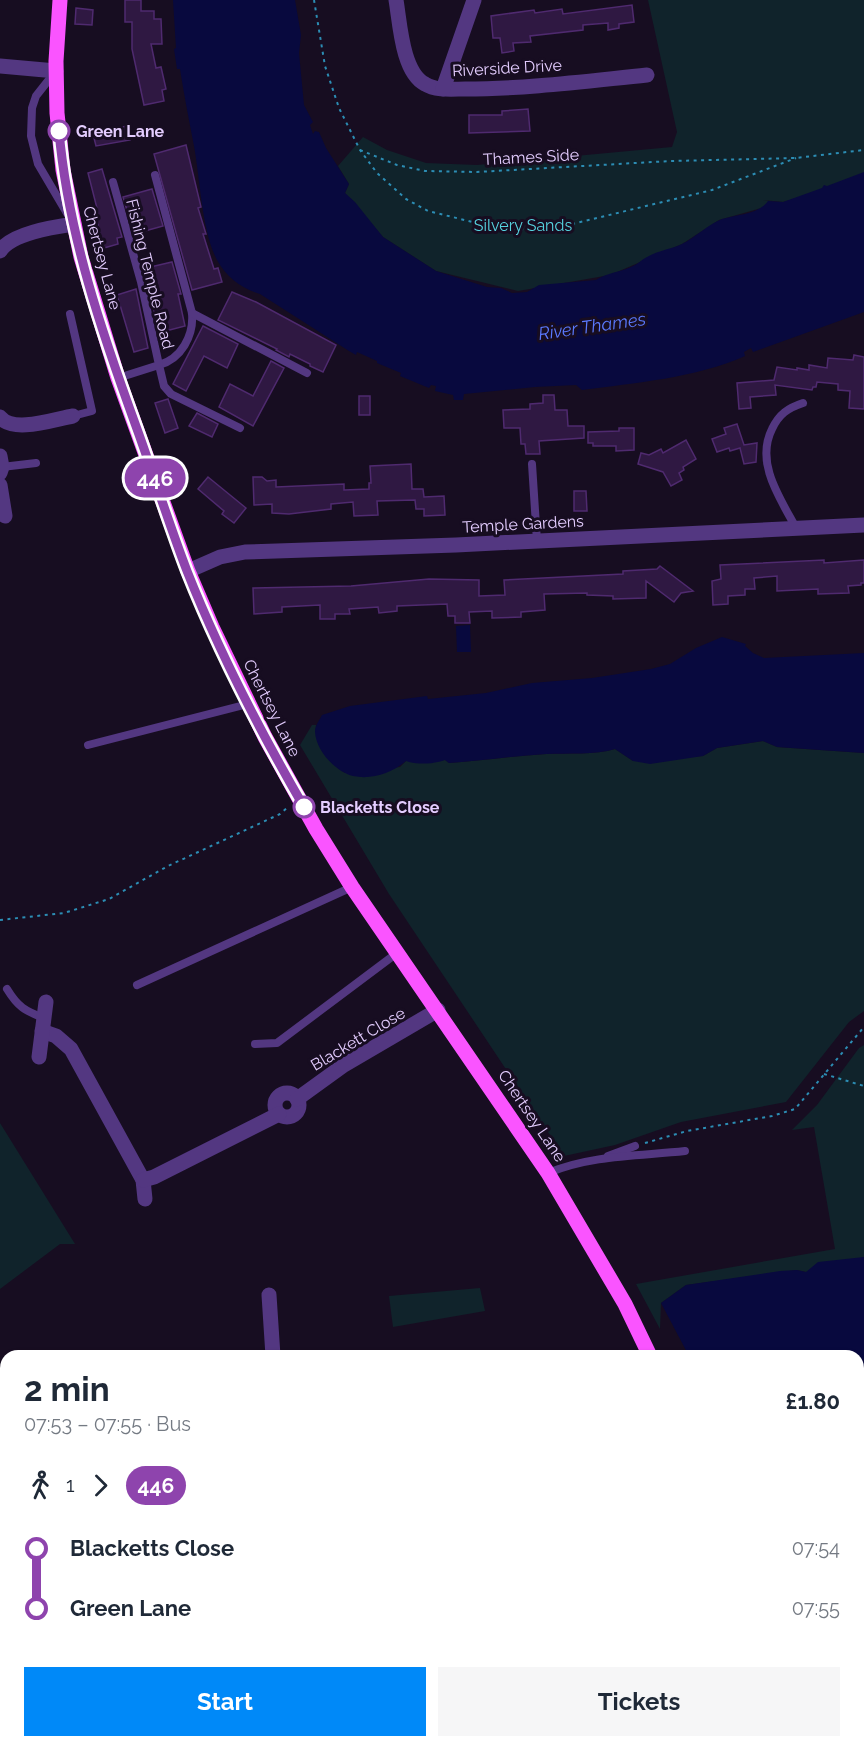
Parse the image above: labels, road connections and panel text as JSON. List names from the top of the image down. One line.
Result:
{"streets":{"main road":["Chertsey Lane"],"street":["Riverside Drive","Temple Gardens","Blackett Close"],"lane":["Fishing Temple Road"],"path":["Thames Side"]},"crossings":[["Chertsey Lane","Fishing Temple Road"],["Chertsey Lane","Temple Gardens"],["Chertsey Lane","Blackett Close"]],"water":["River Thames"],"parks":["Silvery Sands"],"places":["Green Lane","Blacketts Close"],"lines":["bus line 446"],"page":{"on_map":"446","heading":["2 min","07:53 – 07:55 · Bus","£1.80"],"legs":["1","446"],"list":[{"name":"Blacketts Close","value":"07:54"},{"name":"Green Lane","value":"07:55"}],"buttons":["Start","Tickets"]}}
